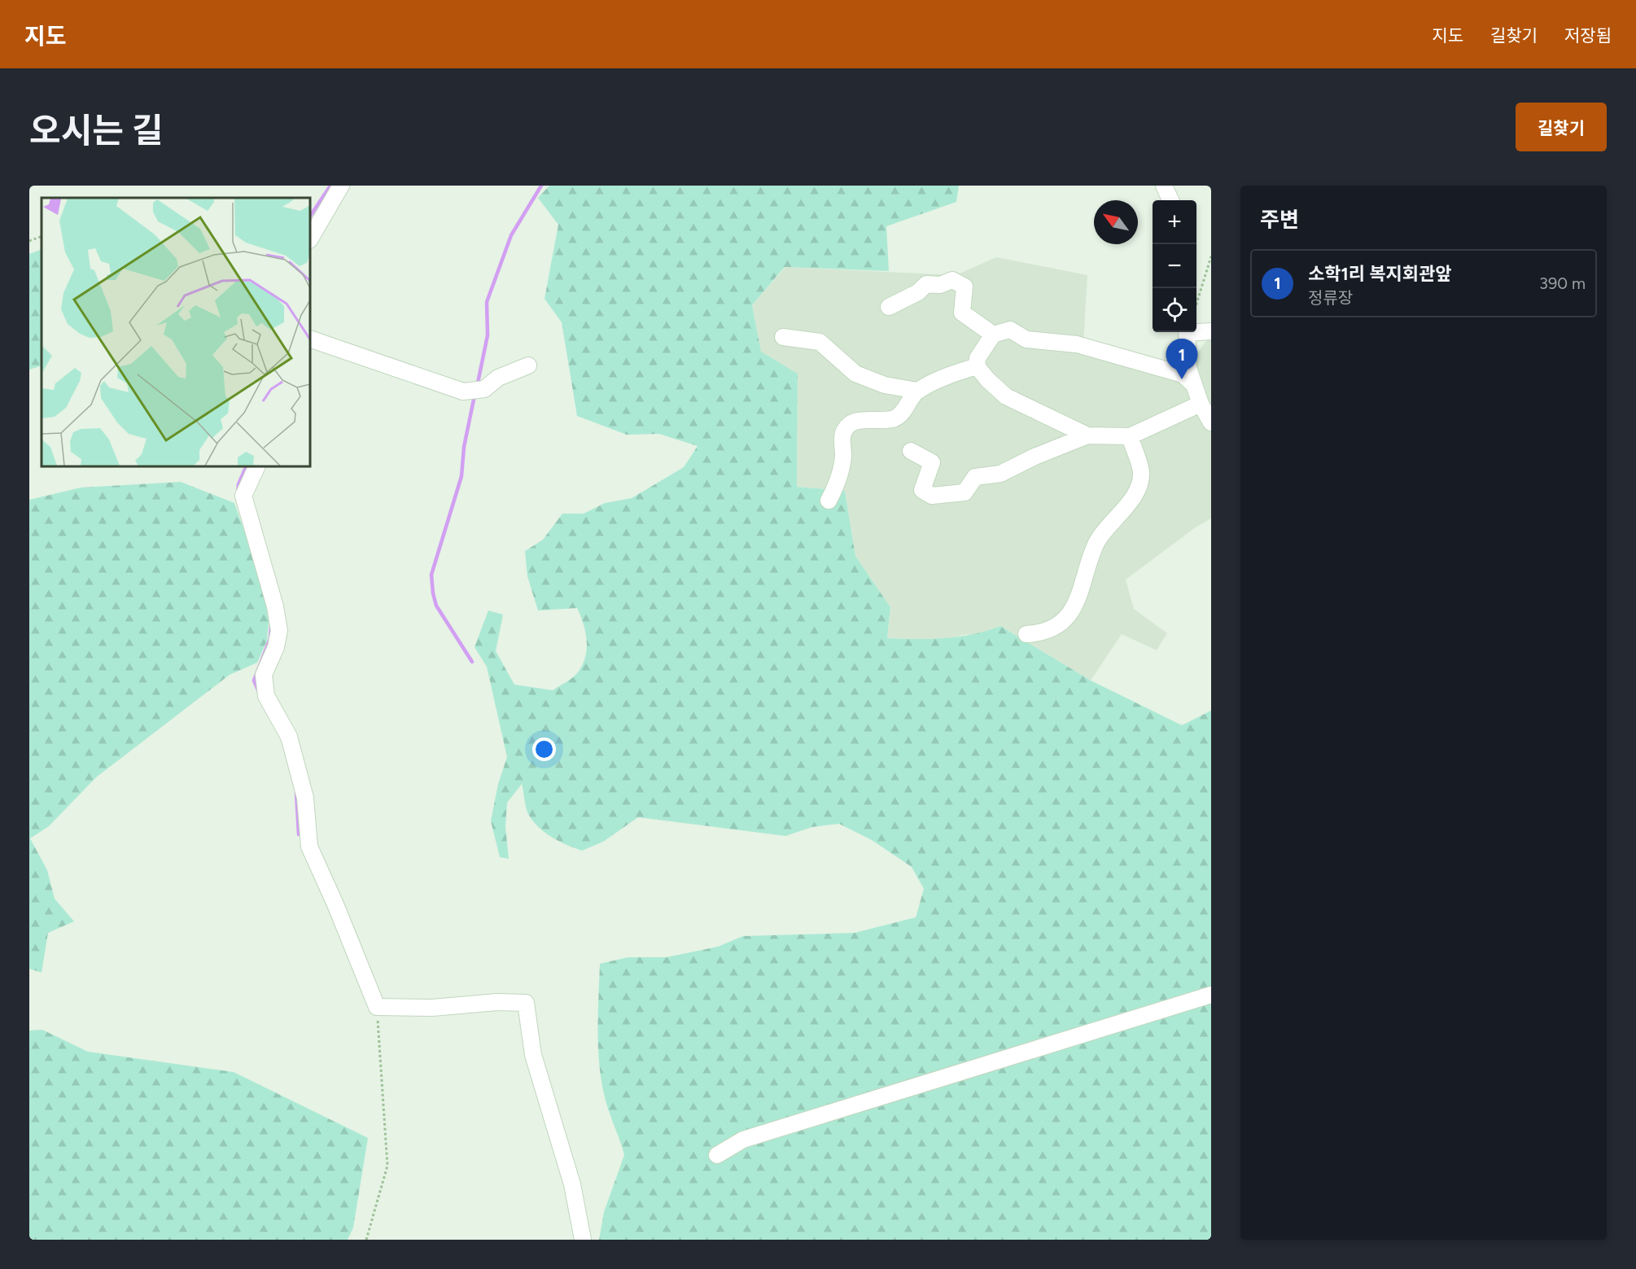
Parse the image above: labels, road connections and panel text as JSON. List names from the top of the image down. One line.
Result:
{"north":"top left","page":{"header":"지도","nav":["지도","길찾기","저장됨"],"title":"오시는 길","buttons":"길찾기","heading":"주변","map_buttons":["+","−"],"list":[{"mark":"1","name":"소학1리 복지회관앞","note":"정류장","value":"390 m"}],"pins":"1"}}
